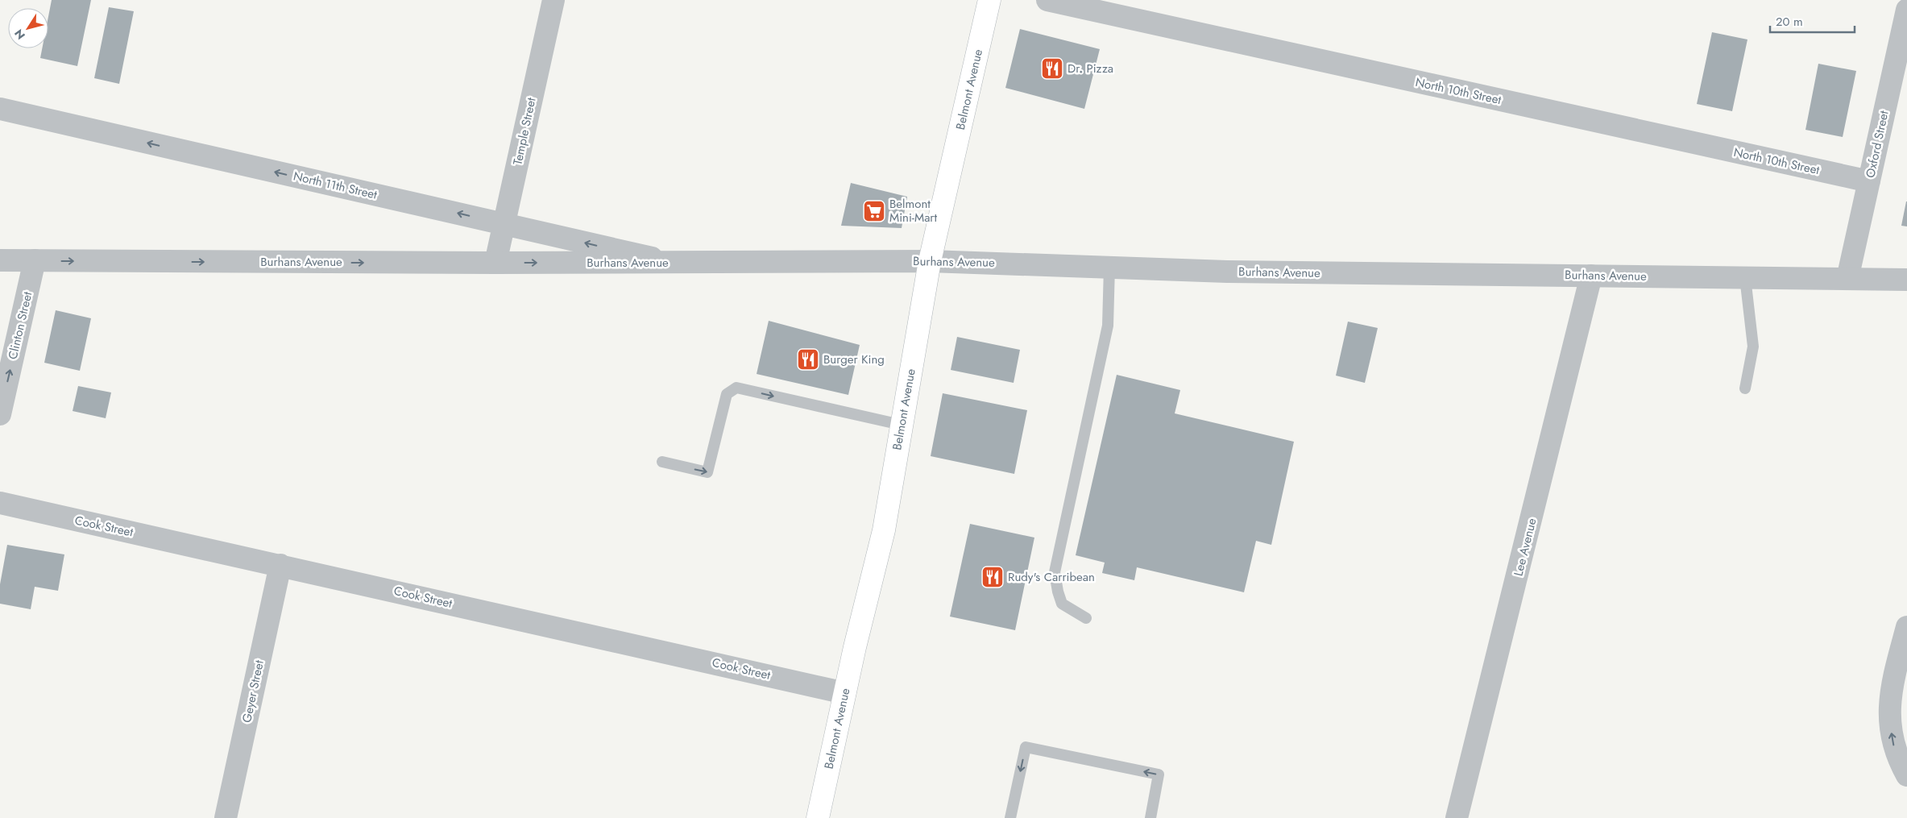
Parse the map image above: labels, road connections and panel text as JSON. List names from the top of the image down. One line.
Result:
{"streets":{"main road":["Belmont Avenue"],"street":["North 10th Street","Temple Street","Oxford Street","North 11th Street","Burhans Avenue","Clinton Street","Cook Street","Lee Avenue","Geyer Street"]},"crossings":[["Belmont Avenue","Burhans Avenue"],["Belmont Avenue","Cook Street"],["North 10th Street","Oxford Street"],["Temple Street","North 11th Street"],["Temple Street","Burhans Avenue"],["Oxford Street","Burhans Avenue"],["North 11th Street","Burhans Avenue"],["Burhans Avenue","Clinton Street"],["Burhans Avenue","Lee Avenue"],["Cook Street","Geyer Street"]],"one_way":["North 11th Street","Clinton Street"],"places":{"restaurant":["Dr. Pizza","Burger King","Rudy's Carribean"],"supermarket":["Belmont Mini-Mart"]},"scale_bar":"20 m","north":"bottom left"}
